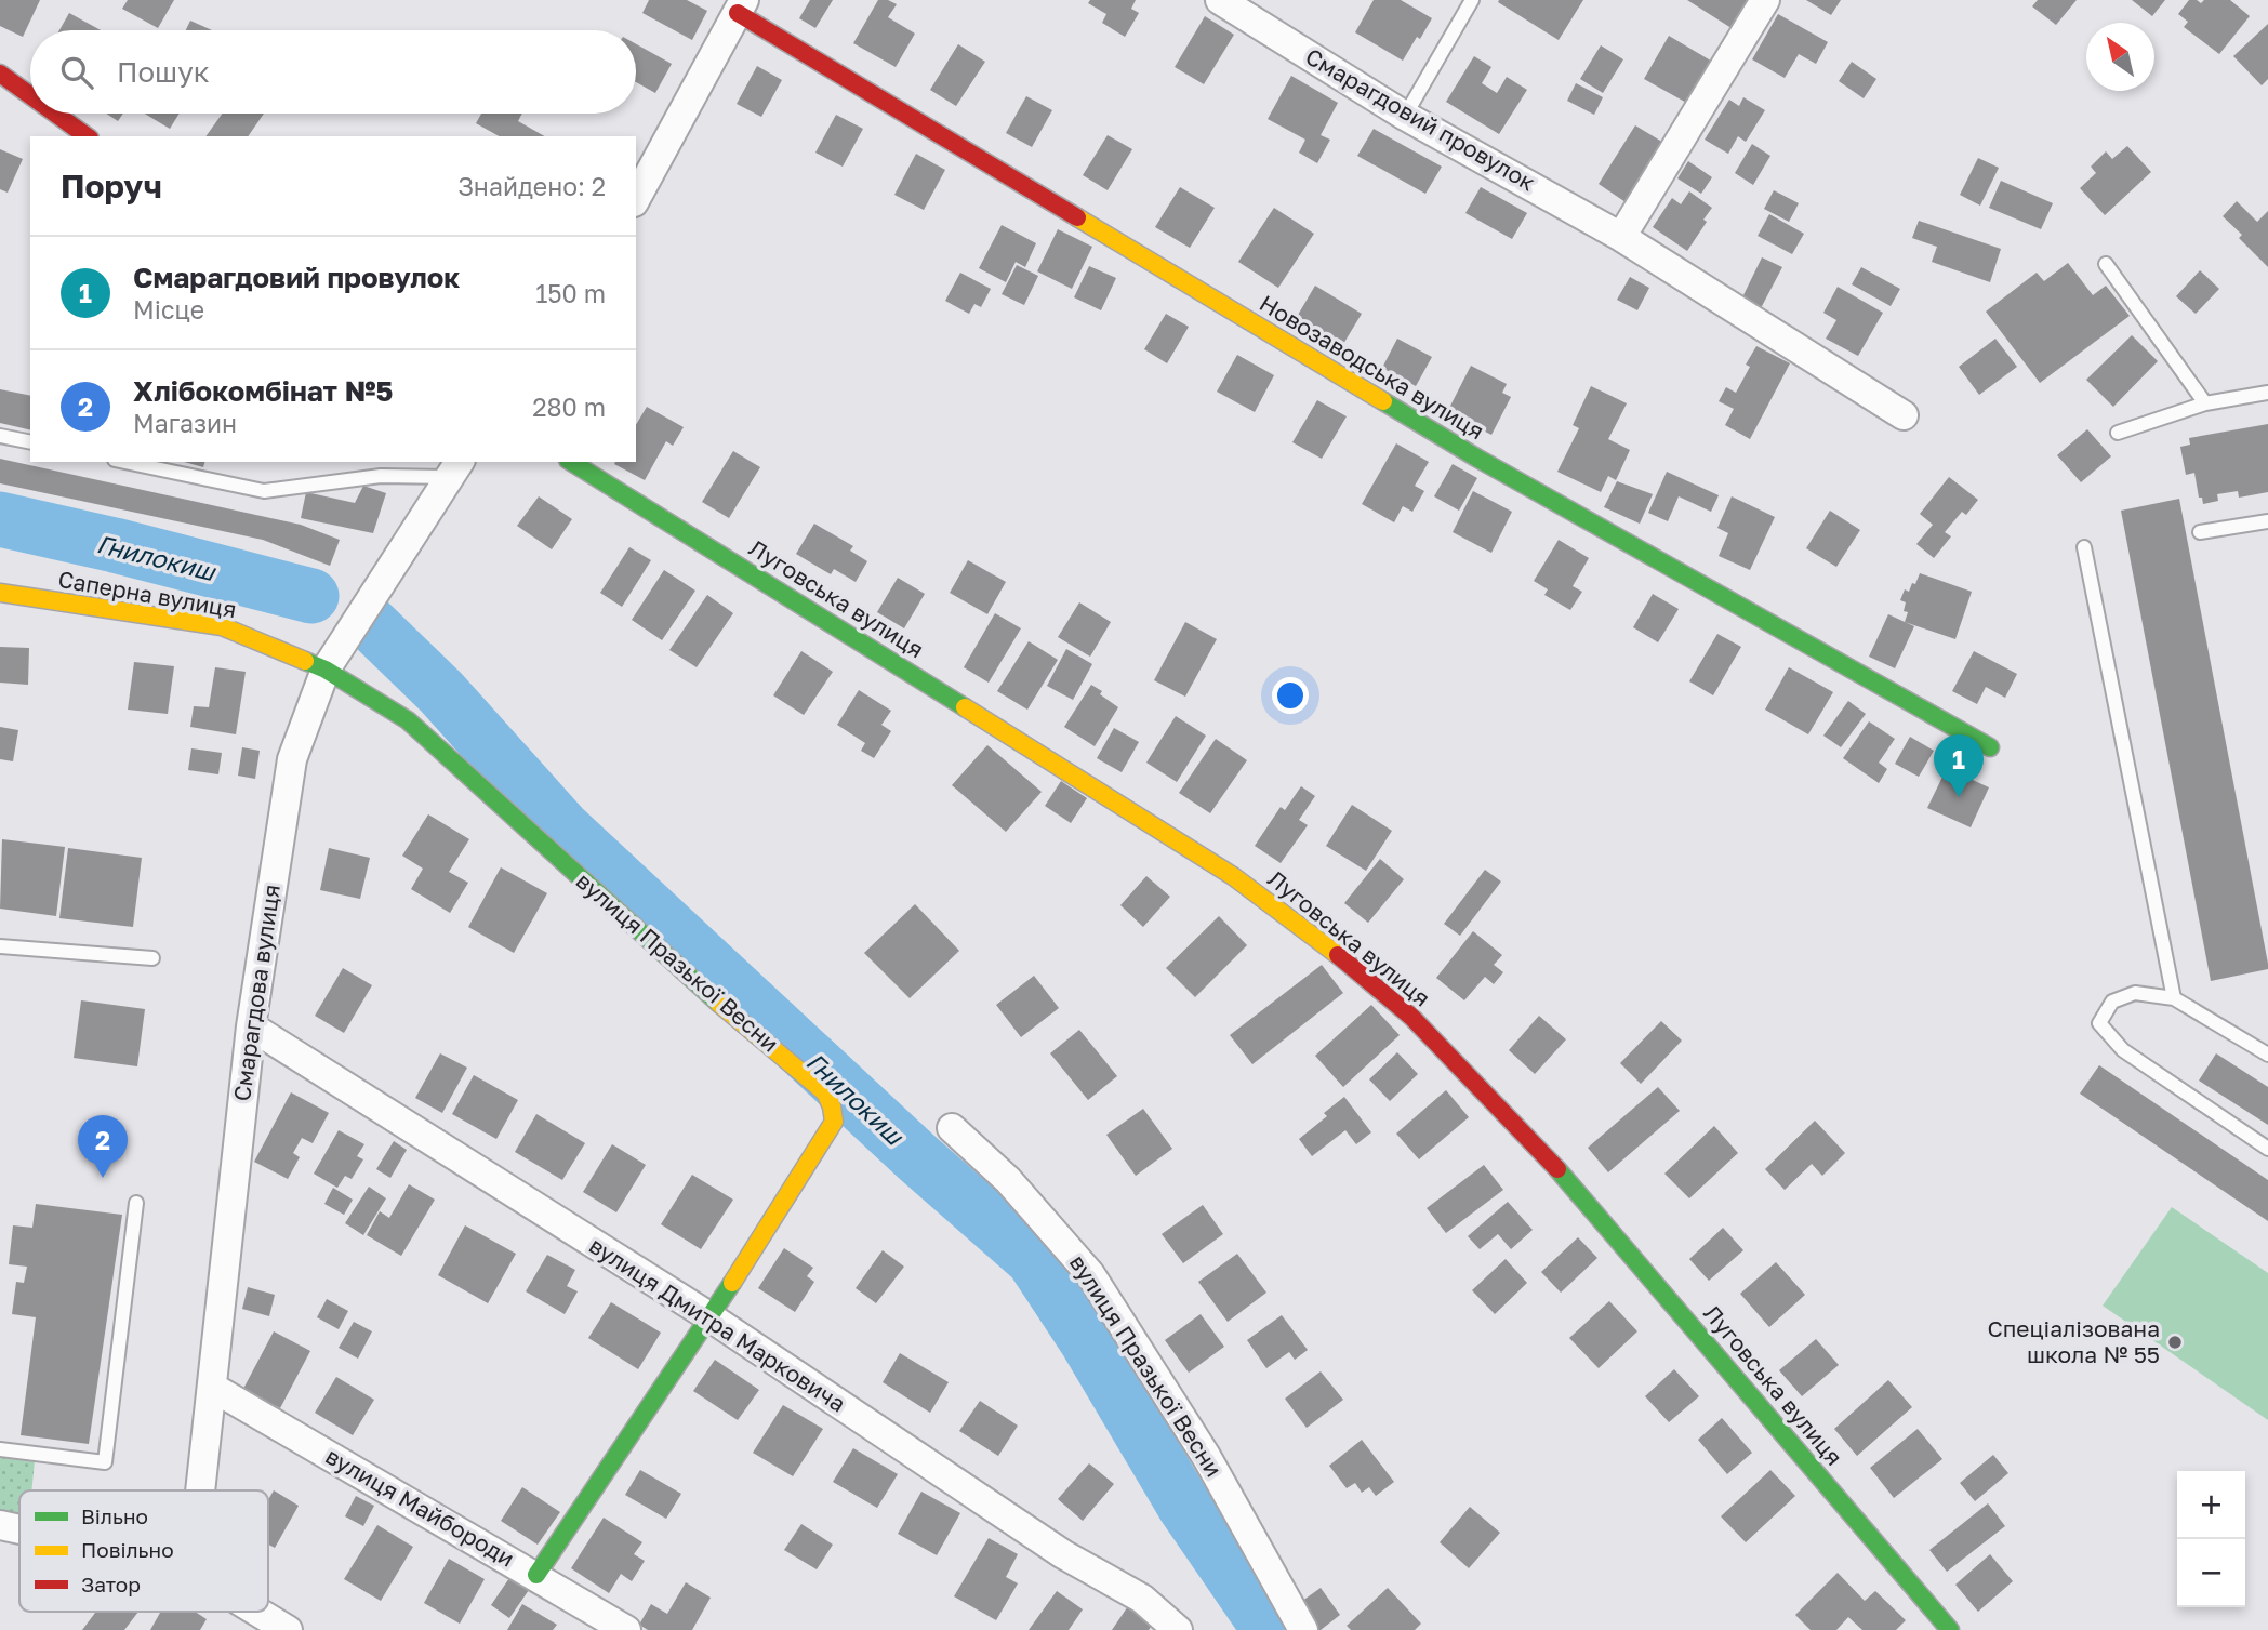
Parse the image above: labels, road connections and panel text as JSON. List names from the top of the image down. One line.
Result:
{"streets":{"street":["Смарагдовий провулок","Новозаводська вулиця","Саперна вулиця","Луговська вулиця","вулиця Празької Весни","Смарагдова вулиця","вулиця Дмитра Марковича","вулиця Майбороди"]},"crossings":[["Саперна вулиця","вулиця Празької Весни"],["Саперна вулиця","Смарагдова вулиця"],["вулиця Празької Весни","Смарагдова вулиця"],["вулиця Празької Весни","вулиця Дмитра Марковича"],["вулиця Празької Весни","вулиця Майбороди"],["Смарагдова вулиця","вулиця Дмитра Марковича"],["Смарагдова вулиця","вулиця Майбороди"]],"water":["Гнилокиш"],"places":["Спеціалізована школа № 55"],"legend":["Вільно","Повільно","Затор"],"north":"top left","page":{"search":"Пошук","heading":["Поруч","Знайдено: 2"],"list":[{"mark":"1","name":"Смарагдовий провулок","note":"Місце","value":"150 m"},{"mark":"2","name":"Хлібокомбінат №5","note":"Магазин","value":"280 m"}],"pins":["1","2"],"map_buttons":["+","−"]}}
